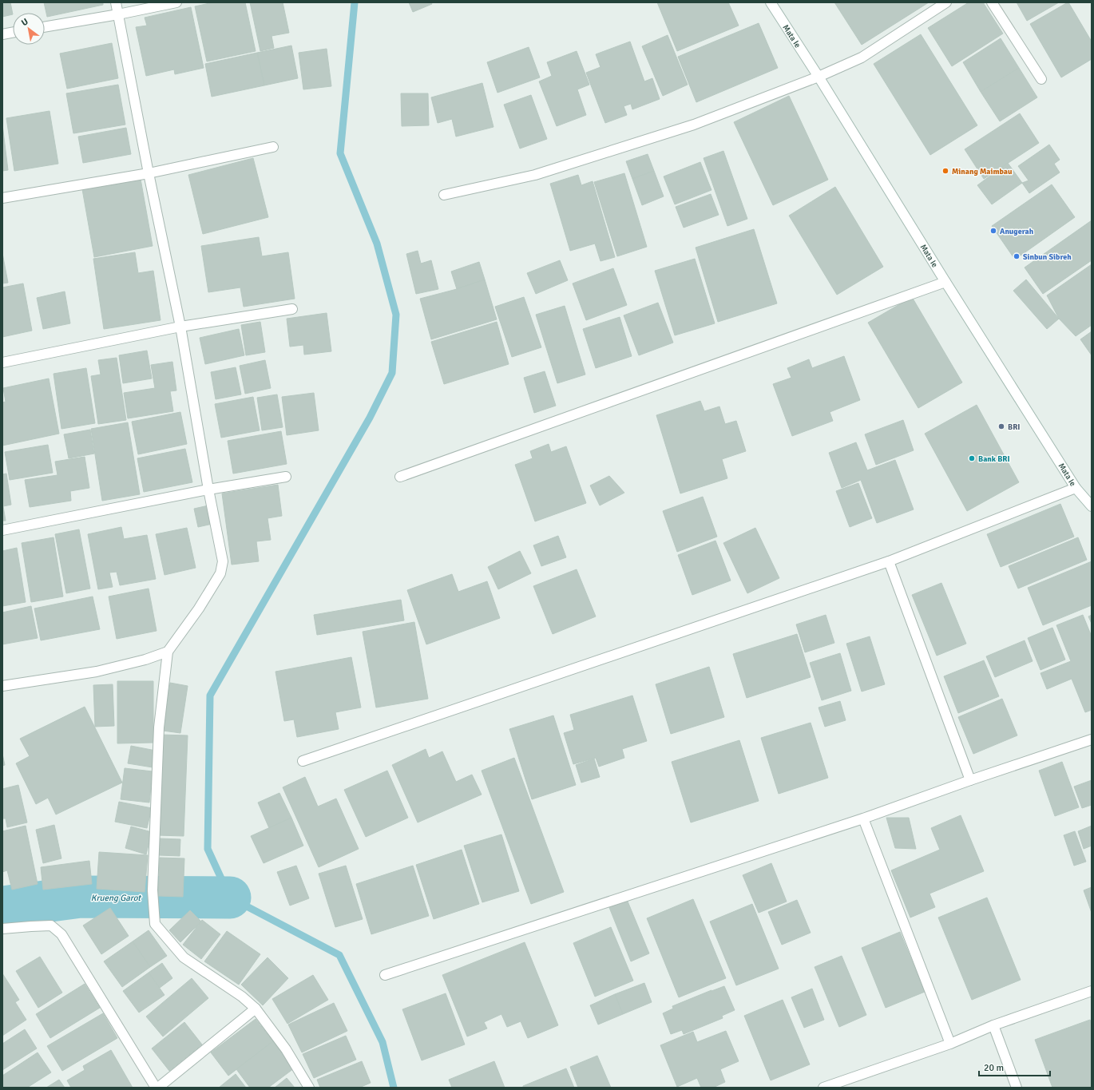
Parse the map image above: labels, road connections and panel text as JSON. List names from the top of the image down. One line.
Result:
{"streets":{"street":["Mata Ie"]},"water":["Krueng Garot"],"places":["Minang Maimbau","Anugerah","Sinbun Sibreh","BRI","Bank BRI"],"scale_bar":"20 m","north":"top left"}
